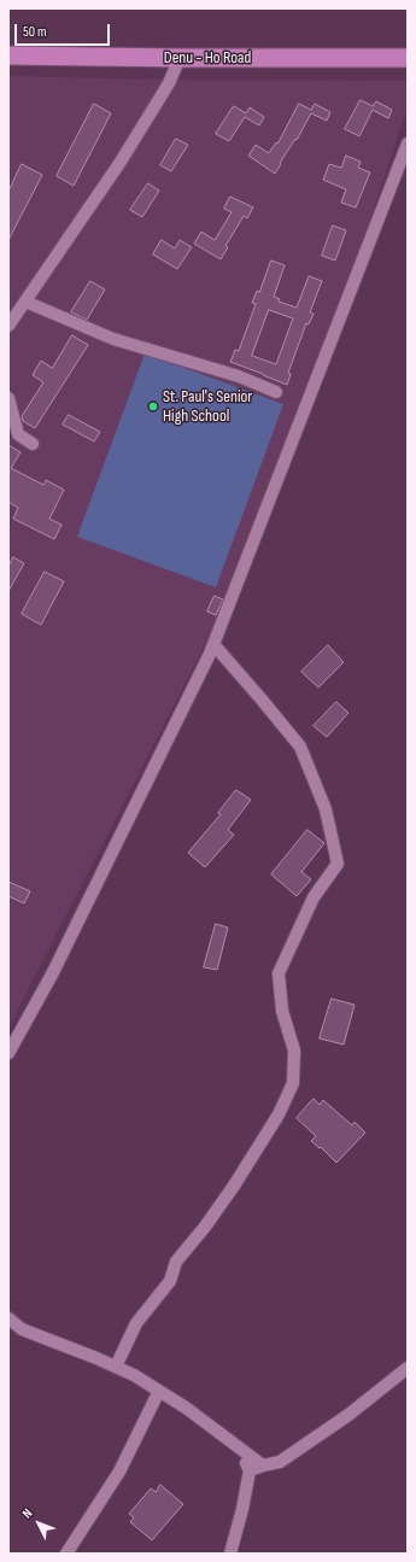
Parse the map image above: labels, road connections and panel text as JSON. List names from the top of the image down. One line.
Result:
{"streets":{"main road":["Denu - Ho Road"]},"places":["St. Paul's Senior High School"],"scale_bar":"50 m","north":"top left"}
